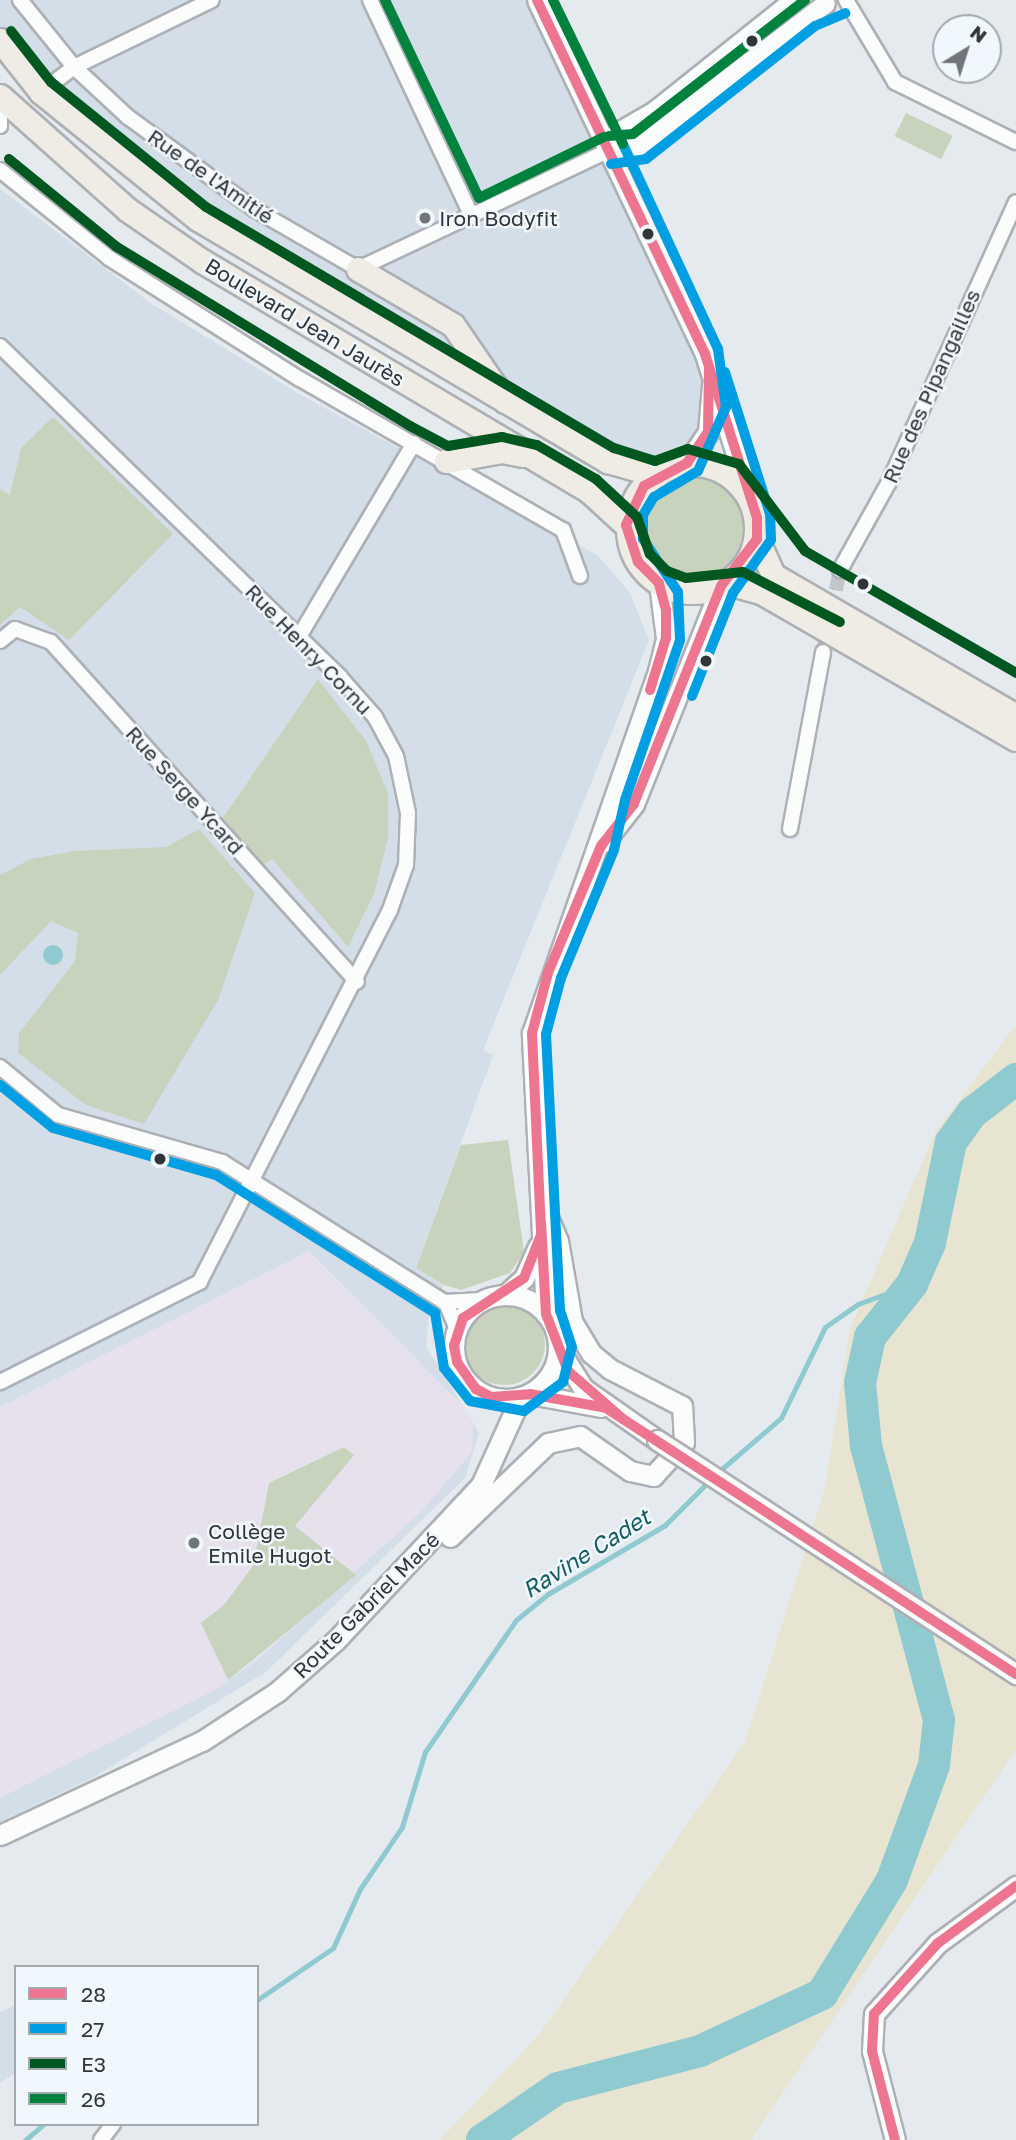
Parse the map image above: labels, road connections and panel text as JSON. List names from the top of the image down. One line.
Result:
{"streets":{"main road":["Boulevard Jean Jaurès","Route Gabriel Macé"],"street":["Rue de l'Amitié","Rue des Pipangailles","Rue Henry Cornu","Rue Serge Ycard"]},"crossings":[["Rue Henry Cornu","Rue Serge Ycard"]],"water":["Ravine Cadet"],"places":["Iron Bodyfit","Collège Emile Hugot"],"lines":["transit line 28","transit line 26","transit line 27","transit line E3"],"legend":["28","27","E3","26"],"north":"top right"}
